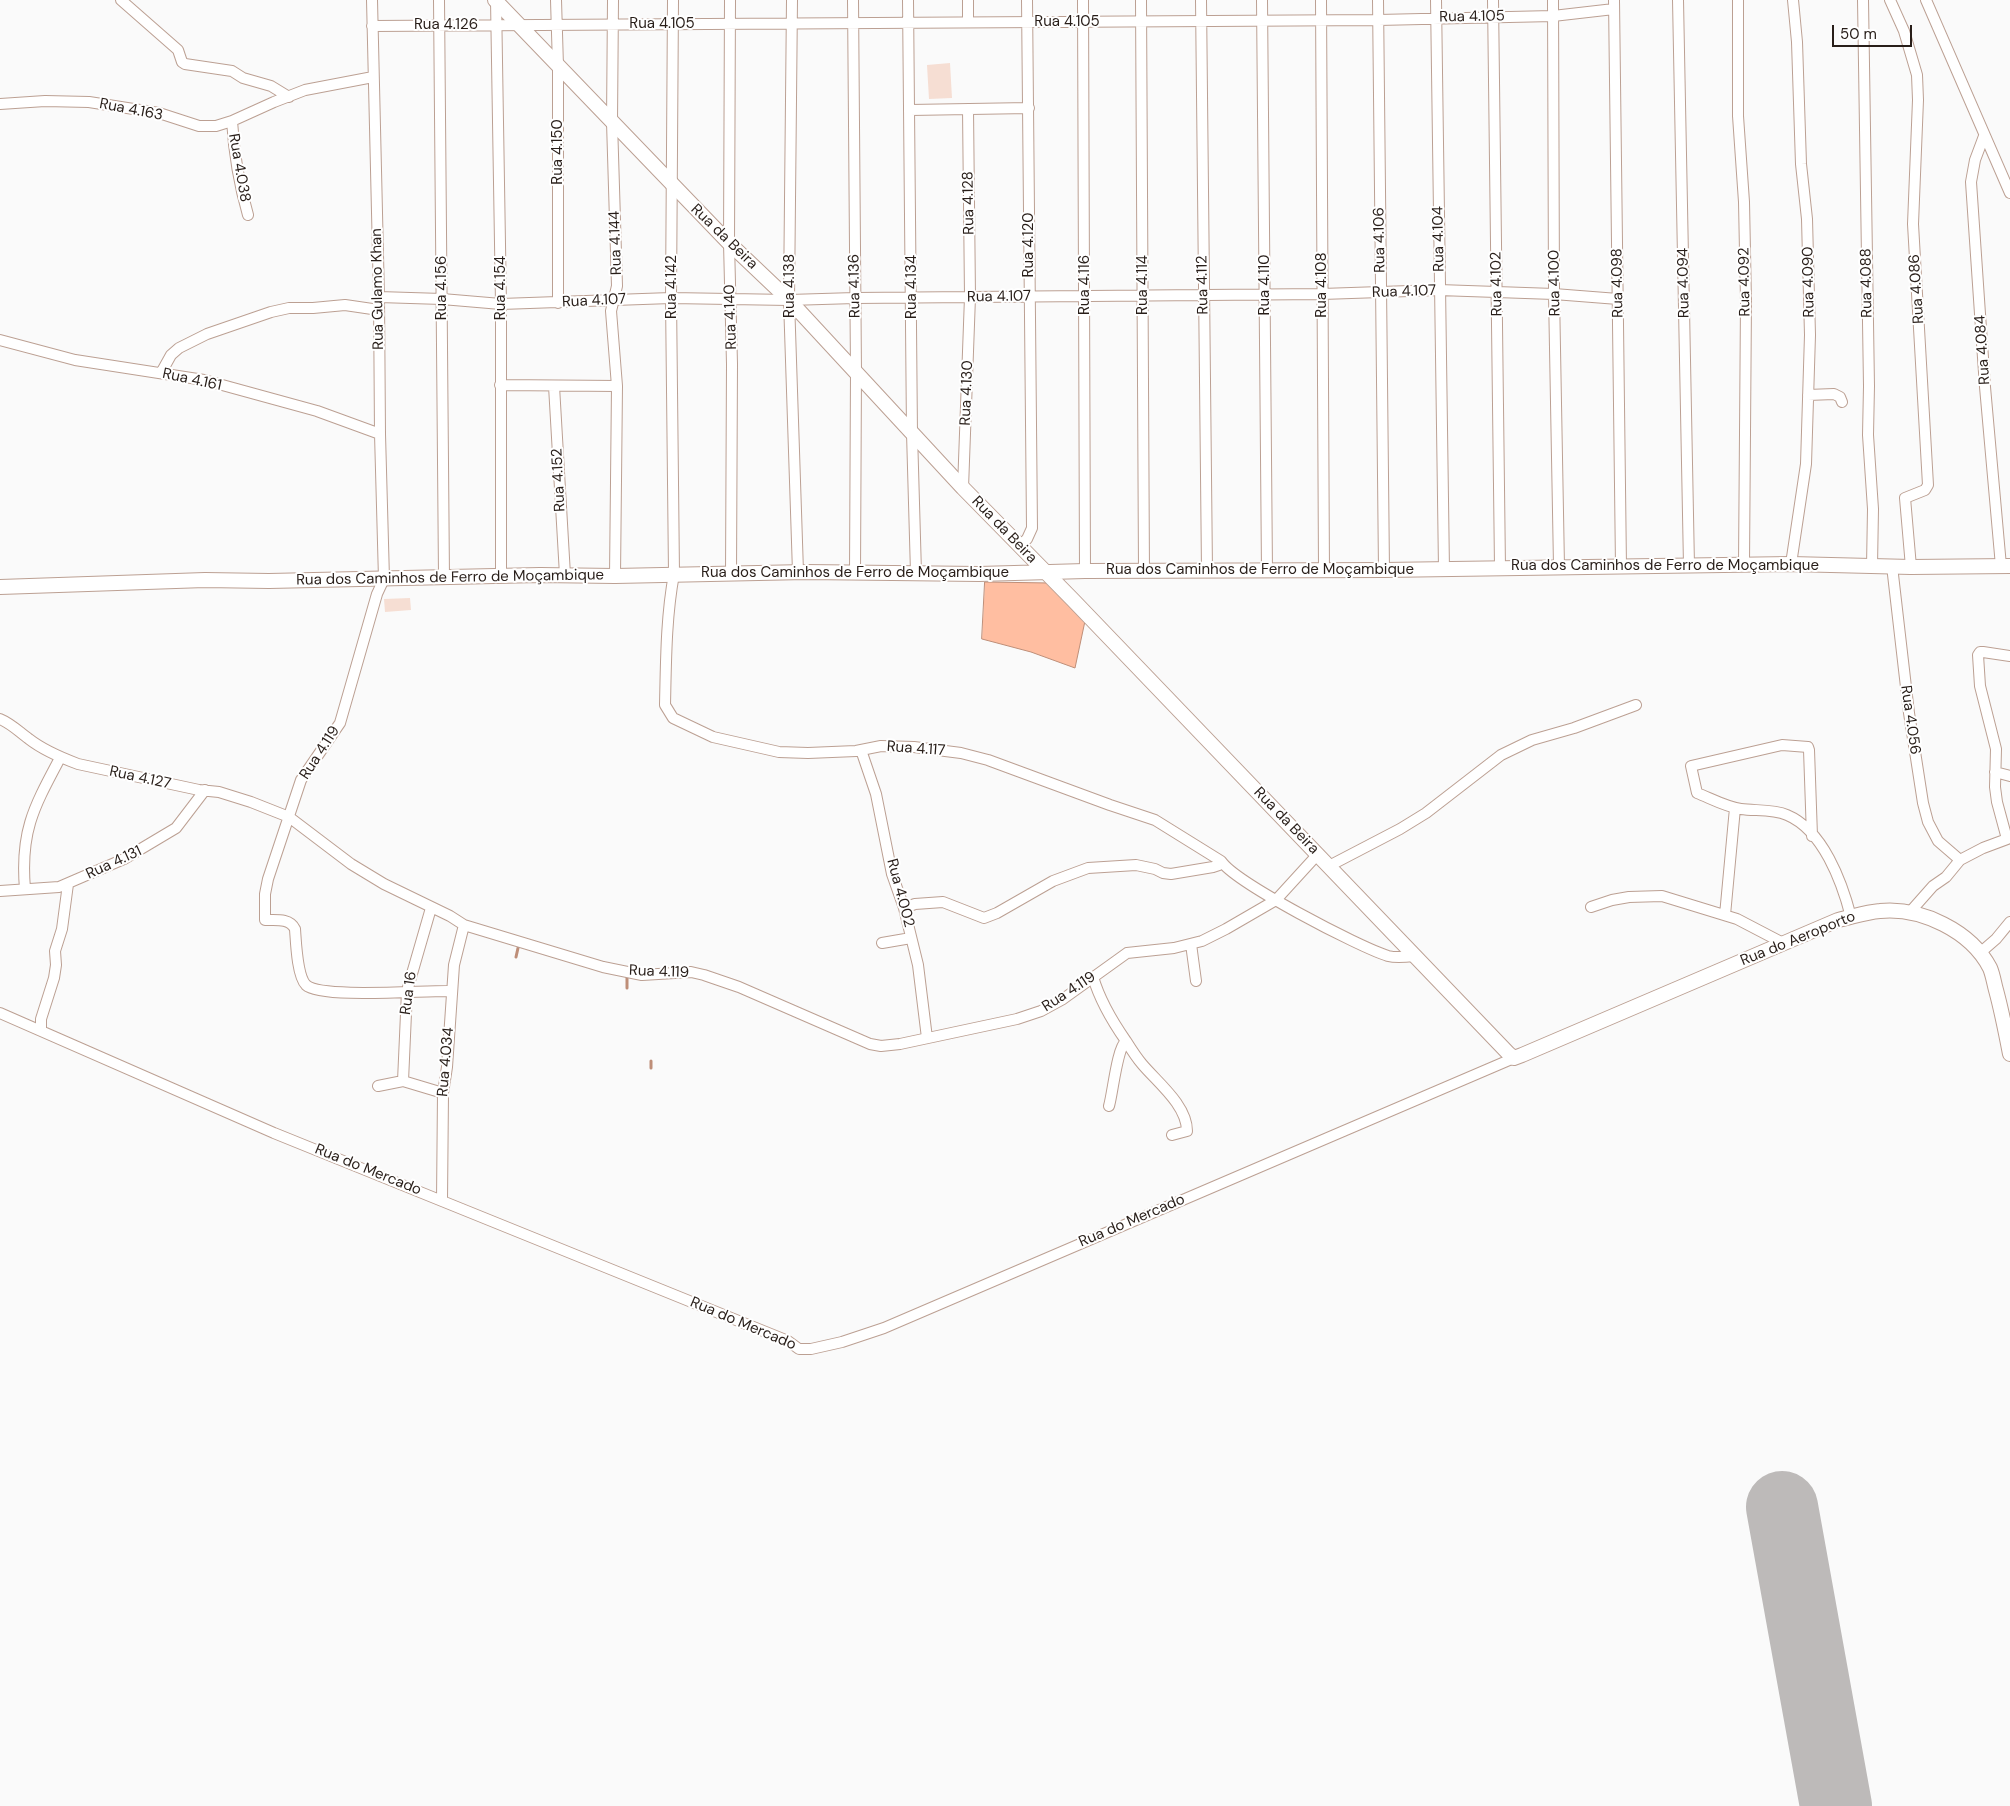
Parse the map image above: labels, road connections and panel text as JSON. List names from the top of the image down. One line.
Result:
{"streets":{"main road":["Rua da Beira","Rua dos Caminhos de Ferro de Moçambique","Rua do Aeroporto"],"street":["Rua 4.105","Rua 4.126","Rua 4.163","Rua 4.150","Rua 4.038","Rua 4.128","Rua 4.104","Rua 4.106","Rua 4.144","Rua 4.120","Rua 4.092","Rua 4.090","Rua 4.100","Rua 4.098","Rua 4.094","Rua 4.088","Rua 4.102","Rua 4.116","Rua 4.114","Rua 4.112","Rua 4.110","Rua 4.108","Rua 4.138","Rua 4.136","Rua 4.142","Rua 4.134","Rua 4.156","Rua 4.154","Rua Gulamo Khan","Rua 4.086","Rua 4.107","Rua 4.140","Rua 4.084","Rua 4.161","Rua 4.130","Rua 4.152","Rua 4.056","Rua 4.117","Rua 4.119","Rua 4.127","Rua 4.131","Rua 4.002","Rua 16","Rua 4.034","Rua do Mercado"]},"crossings":[["Rua 4.105","Rua 4.126"],["Rua 4.105","Rua 4.150"],["Rua 4.105","Rua da Beira"],["Rua 4.105","Rua 4.104"],["Rua 4.105","Rua 4.106"],["Rua 4.105","Rua 4.144"],["Rua 4.105","Rua 4.120"],["Rua 4.105","Rua 4.100"],["Rua 4.105","Rua 4.098"],["Rua 4.105","Rua 4.102"],["Rua 4.105","Rua 4.116"],["Rua 4.105","Rua 4.114"],["Rua 4.105","Rua 4.112"],["Rua 4.105","Rua 4.110"],["Rua 4.105","Rua 4.108"],["Rua 4.105","Rua 4.138"],["Rua 4.105","Rua 4.136"],["Rua 4.105","Rua 4.142"],["Rua 4.105","Rua 4.134"],["Rua 4.105","Rua 4.140"],["Rua 4.126","Rua da Beira"],["Rua 4.126","Rua 4.156"],["Rua 4.126","Rua 4.154"],["Rua 4.126","Rua Gulamo Khan"],["Rua 4.163","Rua 4.038"],["Rua 4.163","Rua Gulamo Khan"],["Rua 4.150","Rua da Beira"],["Rua 4.150","Rua 4.107"],["Rua 4.128","Rua 4.107"],["Rua 4.128","Rua 4.130"],["Rua da Beira","Rua 4.144"],["Rua da Beira","Rua 4.120"],["Rua da Beira","Rua 4.138"],["Rua da Beira","Rua 4.136"],["Rua da Beira","Rua 4.142"],["Rua da Beira","Rua 4.134"],["Rua da Beira","Rua 4.154"],["Rua da Beira","Rua 4.107"],["Rua da Beira","Rua 4.140"],["Rua da Beira","Rua 4.130"],["Rua da Beira","Rua dos Caminhos de Ferro de Moçambique"],["Rua da Beira","Rua 4.117"],["Rua da Beira","Rua 4.119"],["Rua da Beira","Rua do Aeroporto"],["Rua da Beira","Rua do Mercado"],["Rua 4.104","Rua 4.107"],["Rua 4.104","Rua dos Caminhos de Ferro de Moçambique"],["Rua 4.106","Rua 4.107"],["Rua 4.106","Rua dos Caminhos de Ferro de Moçambique"],["Rua 4.144","Rua 4.107"],["Rua 4.144","Rua dos Caminhos de Ferro de Moçambique"],["Rua 4.120","Rua 4.107"],["Rua 4.092","Rua dos Caminhos de Ferro de Moçambique"],["Rua 4.090","Rua dos Caminhos de Ferro de Moçambique"],["Rua 4.100","Rua 4.107"],["Rua 4.100","Rua dos Caminhos de Ferro de Moçambique"],["Rua 4.098","Rua 4.107"],["Rua 4.098","Rua dos Caminhos de Ferro de Moçambique"],["Rua 4.094","Rua dos Caminhos de Ferro de Moçambique"],["Rua 4.088","Rua dos Caminhos de Ferro de Moçambique"],["Rua 4.102","Rua 4.107"],["Rua 4.102","Rua dos Caminhos de Ferro de Moçambique"],["Rua 4.116","Rua 4.107"],["Rua 4.116","Rua dos Caminhos de Ferro de Moçambique"],["Rua 4.114","Rua 4.107"],["Rua 4.114","Rua dos Caminhos de Ferro de Moçambique"],["Rua 4.112","Rua 4.107"],["Rua 4.112","Rua dos Caminhos de Ferro de Moçambique"],["Rua 4.110","Rua 4.107"],["Rua 4.110","Rua dos Caminhos de Ferro de Moçambique"],["Rua 4.108","Rua 4.107"],["Rua 4.108","Rua dos Caminhos de Ferro de Moçambique"],["Rua 4.138","Rua 4.107"],["Rua 4.138","Rua dos Caminhos de Ferro de Moçambique"],["Rua 4.136","Rua 4.107"],["Rua 4.136","Rua dos Caminhos de Ferro de Moçambique"],["Rua 4.142","Rua 4.107"],["Rua 4.142","Rua dos Caminhos de Ferro de Moçambique"],["Rua 4.142","Rua 4.117"],["Rua 4.134","Rua 4.107"],["Rua 4.134","Rua dos Caminhos de Ferro de Moçambique"],["Rua 4.156","Rua 4.107"],["Rua 4.156","Rua dos Caminhos de Ferro de Moçambique"],["Rua 4.154","Rua 4.107"],["Rua 4.154","Rua dos Caminhos de Ferro de Moçambique"],["Rua Gulamo Khan","Rua 4.107"],["Rua Gulamo Khan","Rua 4.161"],["Rua Gulamo Khan","Rua dos Caminhos de Ferro de Moçambique"],["Rua Gulamo Khan","Rua 4.119"],["Rua 4.086","Rua dos Caminhos de Ferro de Moçambique"],["Rua 4.107","Rua 4.140"],["Rua 4.107","Rua 4.130"],["Rua 4.140","Rua dos Caminhos de Ferro de Moçambique"],["Rua 4.084","Rua dos Caminhos de Ferro de Moçambique"],["Rua 4.152","Rua dos Caminhos de Ferro de Moçambique"],["Rua dos Caminhos de Ferro de Moçambique","Rua 4.056"],["Rua dos Caminhos de Ferro de Moçambique","Rua 4.117"],["Rua dos Caminhos de Ferro de Moçambique","Rua 4.119"],["Rua 4.117","Rua 4.119"],["Rua 4.117","Rua 4.002"],["Rua 4.119","Rua 4.127"],["Rua 4.119","Rua 4.002"],["Rua 4.119","Rua 16"],["Rua 4.119","Rua 4.034"],["Rua 4.127","Rua 4.131"],["Rua do Aeroporto","Rua do Mercado"],["Rua 4.034","Rua do Mercado"]],"scale_bar":"50 m"}
